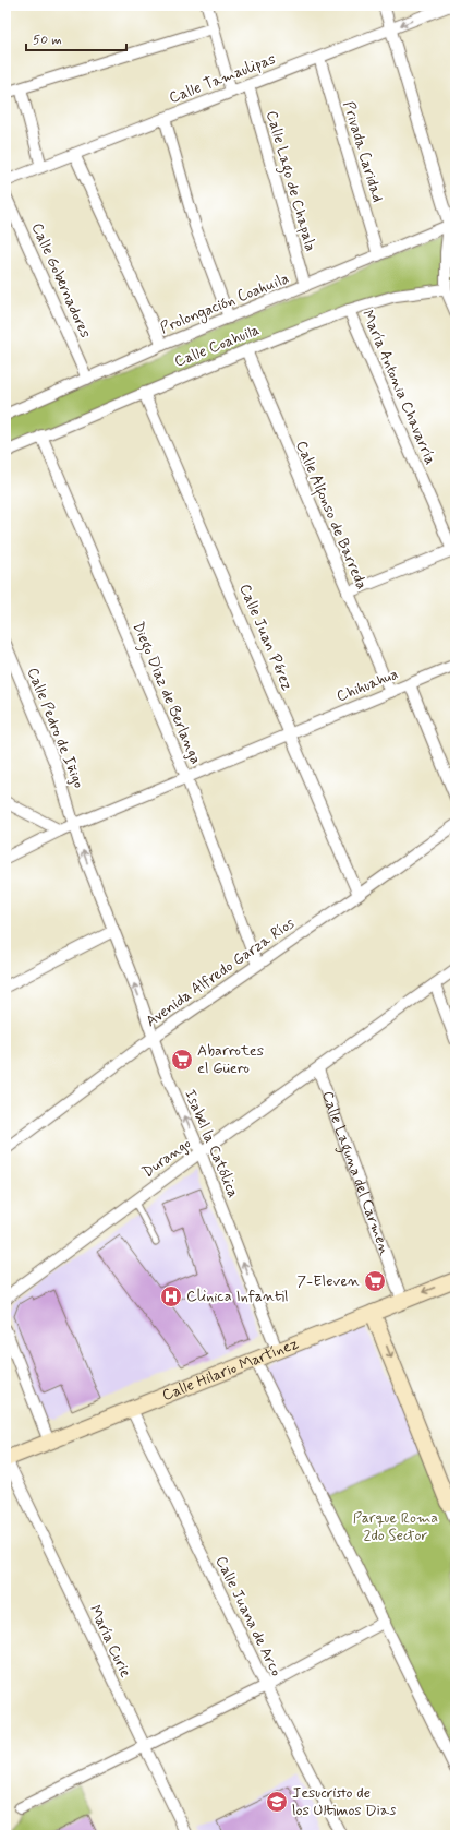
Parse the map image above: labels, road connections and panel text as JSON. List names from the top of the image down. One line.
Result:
{"streets":{"street":["Calle Tamaulipas","Privada Caridad","Calle Lago de Chapala","Calle Gobernadores","Prolongación Coahuila","Calle Coahuila","María Antonia Chavarría","Calle Alfonso de Barreda","Calle Juan Pérez","Chihuahua","Diego Díaz de Berlanga","Calle Pedro de Iñigo","Avenida Alfredo Garza Ríos","Isabel la Católica","Durango","Calle Laguna del Carmen","Calle Hilario Martínez","Calle Juana de Arco","María Curie"]},"crossings":[["Calle Tamaulipas","Privada Caridad"],["Calle Tamaulipas","Calle Lago de Chapala"],["Privada Caridad","Prolongación Coahuila"],["Calle Lago de Chapala","Prolongación Coahuila"],["Calle Gobernadores","Prolongación Coahuila"],["Calle Coahuila","María Antonia Chavarría"],["Calle Coahuila","Calle Alfonso de Barreda"],["Calle Coahuila","Calle Juan Pérez"],["Calle Coahuila","Diego Díaz de Berlanga"],["Calle Alfonso de Barreda","Chihuahua"],["Calle Juan Pérez","Chihuahua"],["Calle Juan Pérez","Avenida Alfredo Garza Ríos"],["Chihuahua","Diego Díaz de Berlanga"],["Chihuahua","Calle Pedro de Iñigo"],["Chihuahua","Isabel la Católica"],["Diego Díaz de Berlanga","Avenida Alfredo Garza Ríos"],["Calle Pedro de Iñigo","Isabel la Católica"],["Avenida Alfredo Garza Ríos","Isabel la Católica"],["Isabel la Católica","Durango"],["Isabel la Católica","Calle Hilario Martínez"],["Durango","Calle Laguna del Carmen"],["Calle Laguna del Carmen","Calle Hilario Martínez"],["Calle Hilario Martínez","Calle Juana de Arco"],["Calle Hilario Martínez","María Curie"]],"one_way":["Isabel la Católica"],"parks":["Parque Roma 2do Sector"],"places":{"supermarket":["Abarrotes el Güero","7-Eleven"],"hospital":["Clinica Infantil"],"school or university":["Jesucristo de los Ultimos Dias"]},"scale_bar":"50 m"}
